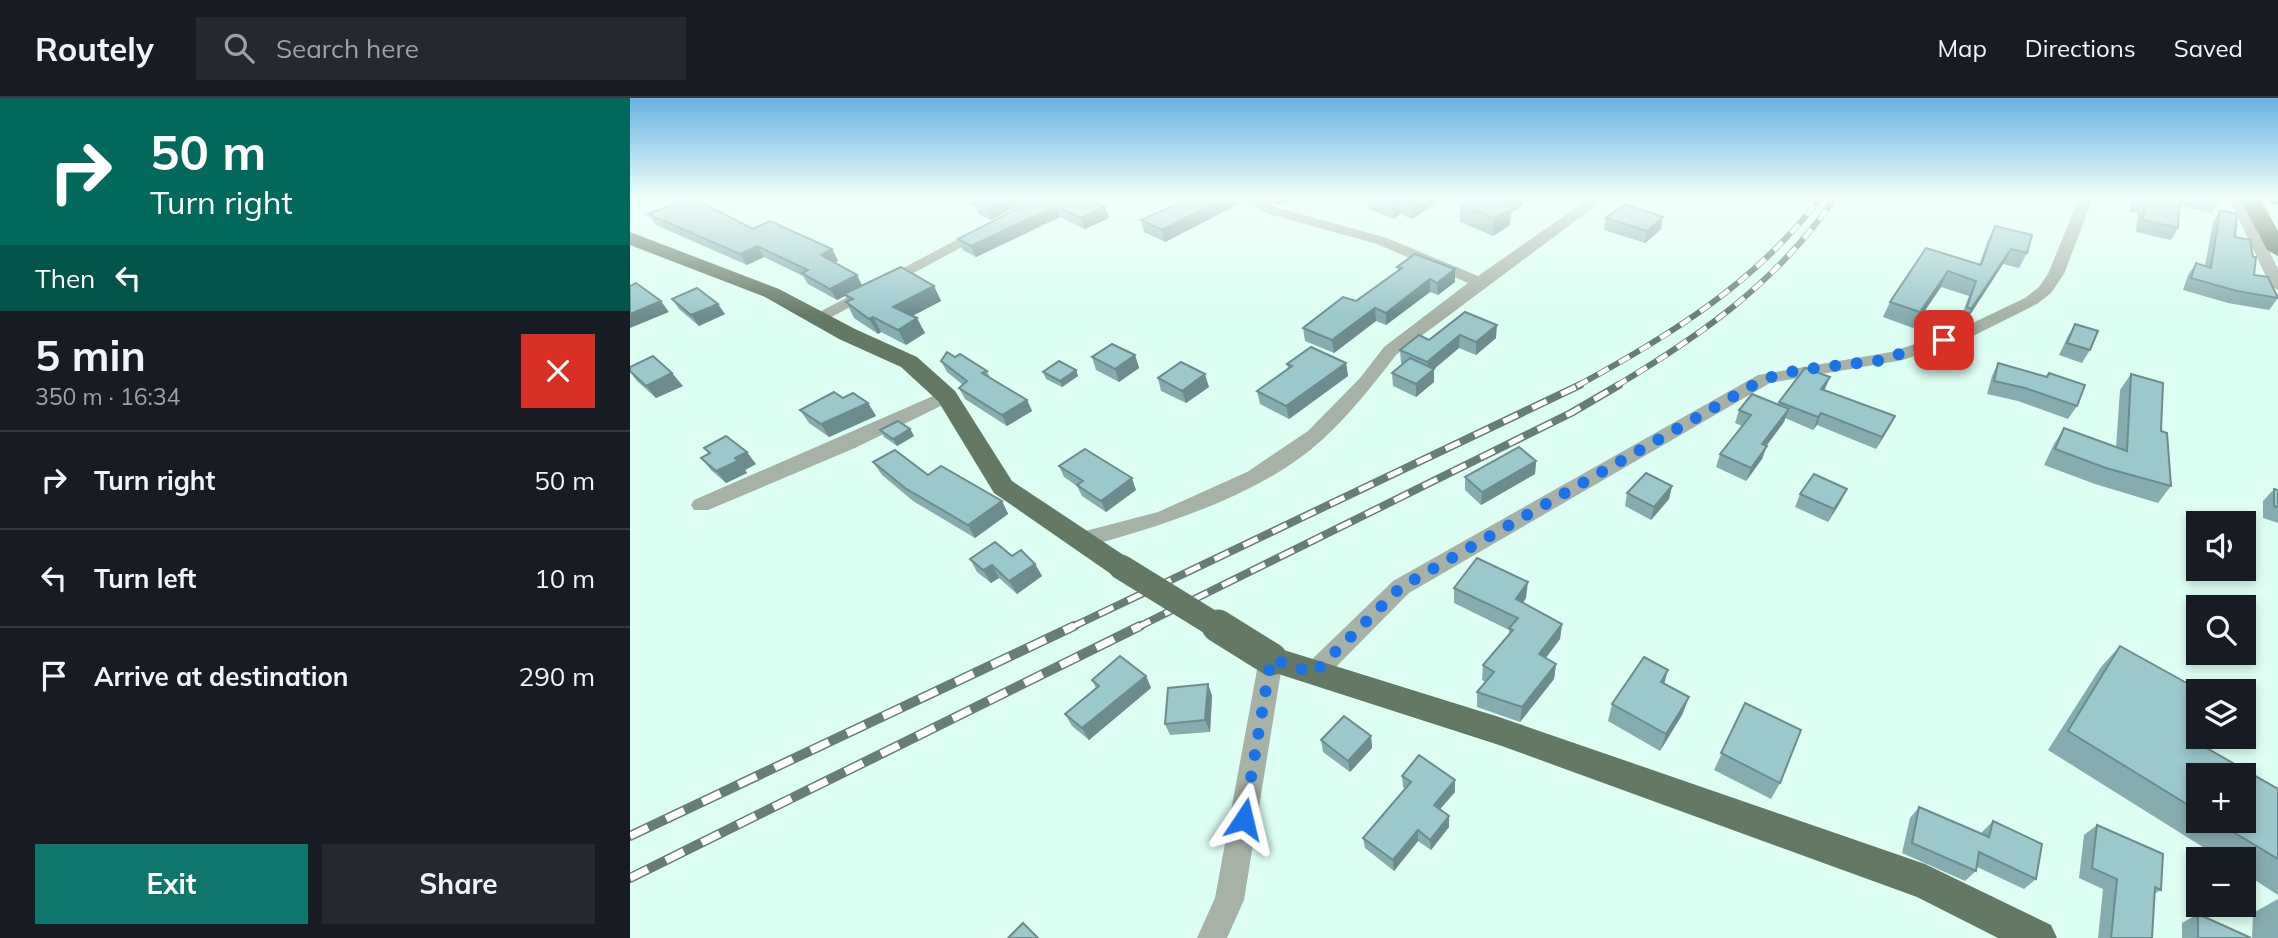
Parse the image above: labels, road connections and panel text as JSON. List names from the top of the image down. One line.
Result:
{"page":{"header":"Routely","search":"Search here","nav":["Map","Directions","Saved"],"turn":["50 m","Turn right"],"then":"Then","heading":["5 min","350 m · 16:34"],"list":[{"name":"Turn right","value":"50 m"},{"name":"Turn left","value":"10 m"},{"name":"Arrive at destination","value":"290 m"}],"map_buttons":["+","−"],"buttons":["Exit","Share"]}}
